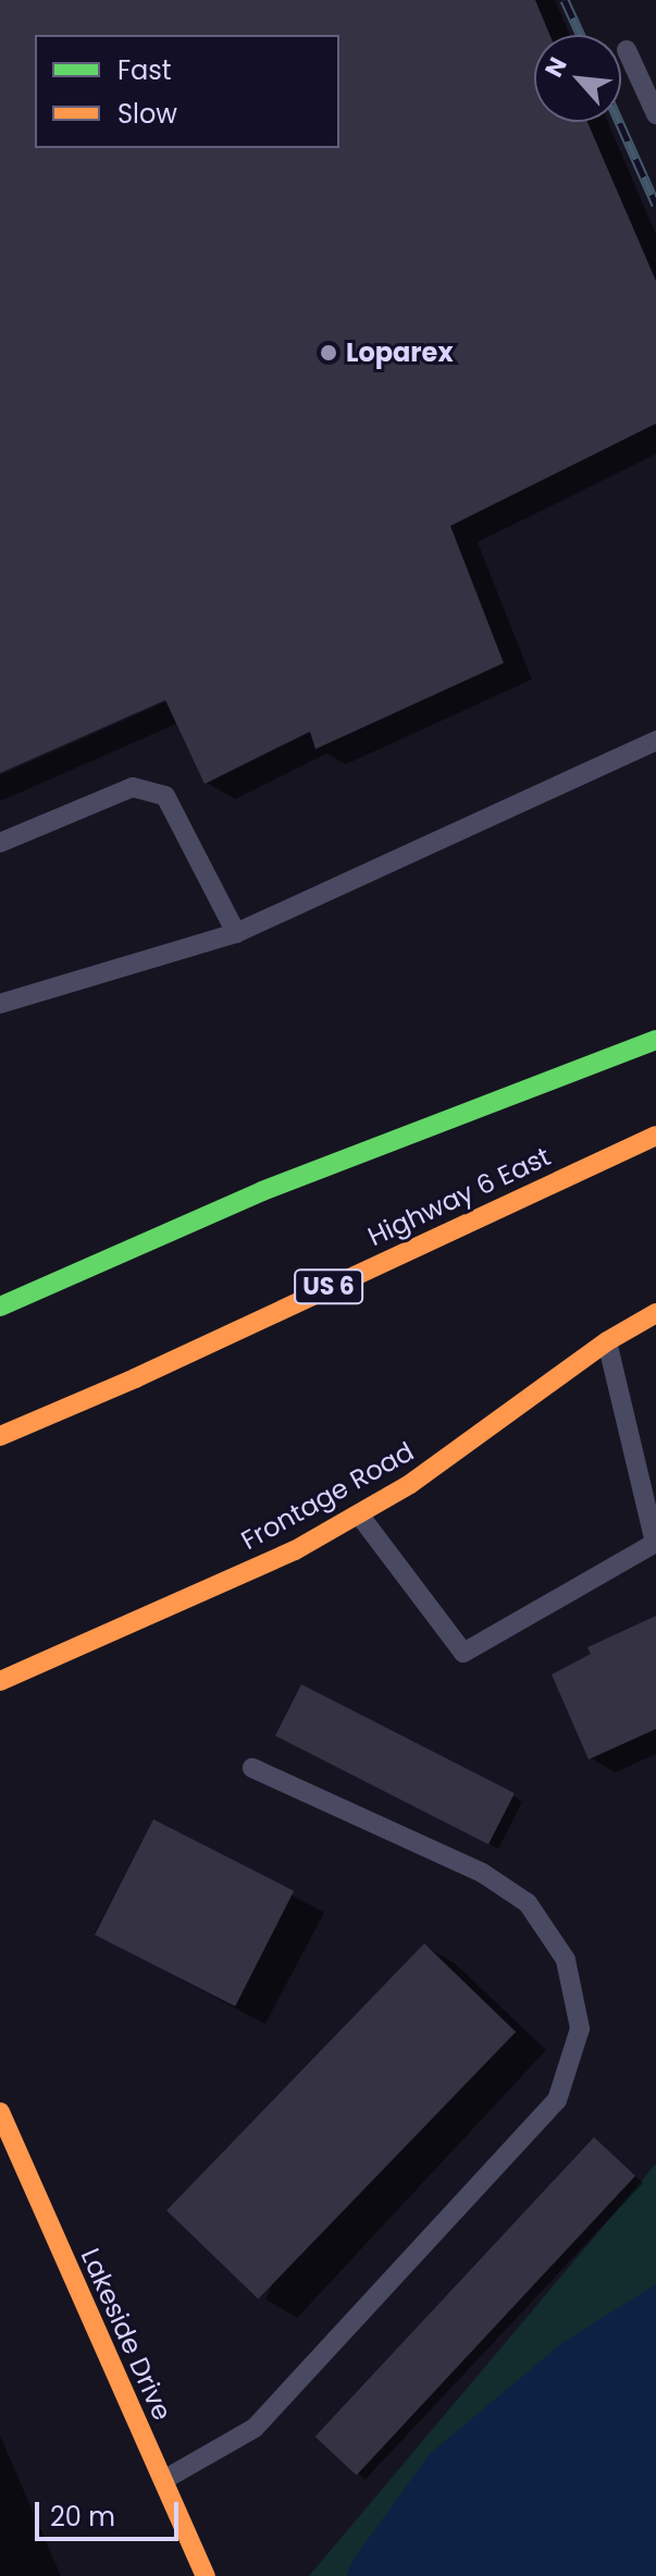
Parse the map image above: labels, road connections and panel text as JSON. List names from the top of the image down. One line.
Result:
{"streets":{"main road":["Highway 6 East","US 6","Frontage Road","Lakeside Drive"]},"places":["Loparex"],"legend":["Fast","Slow"],"scale_bar":"20 m","north":"top left"}
